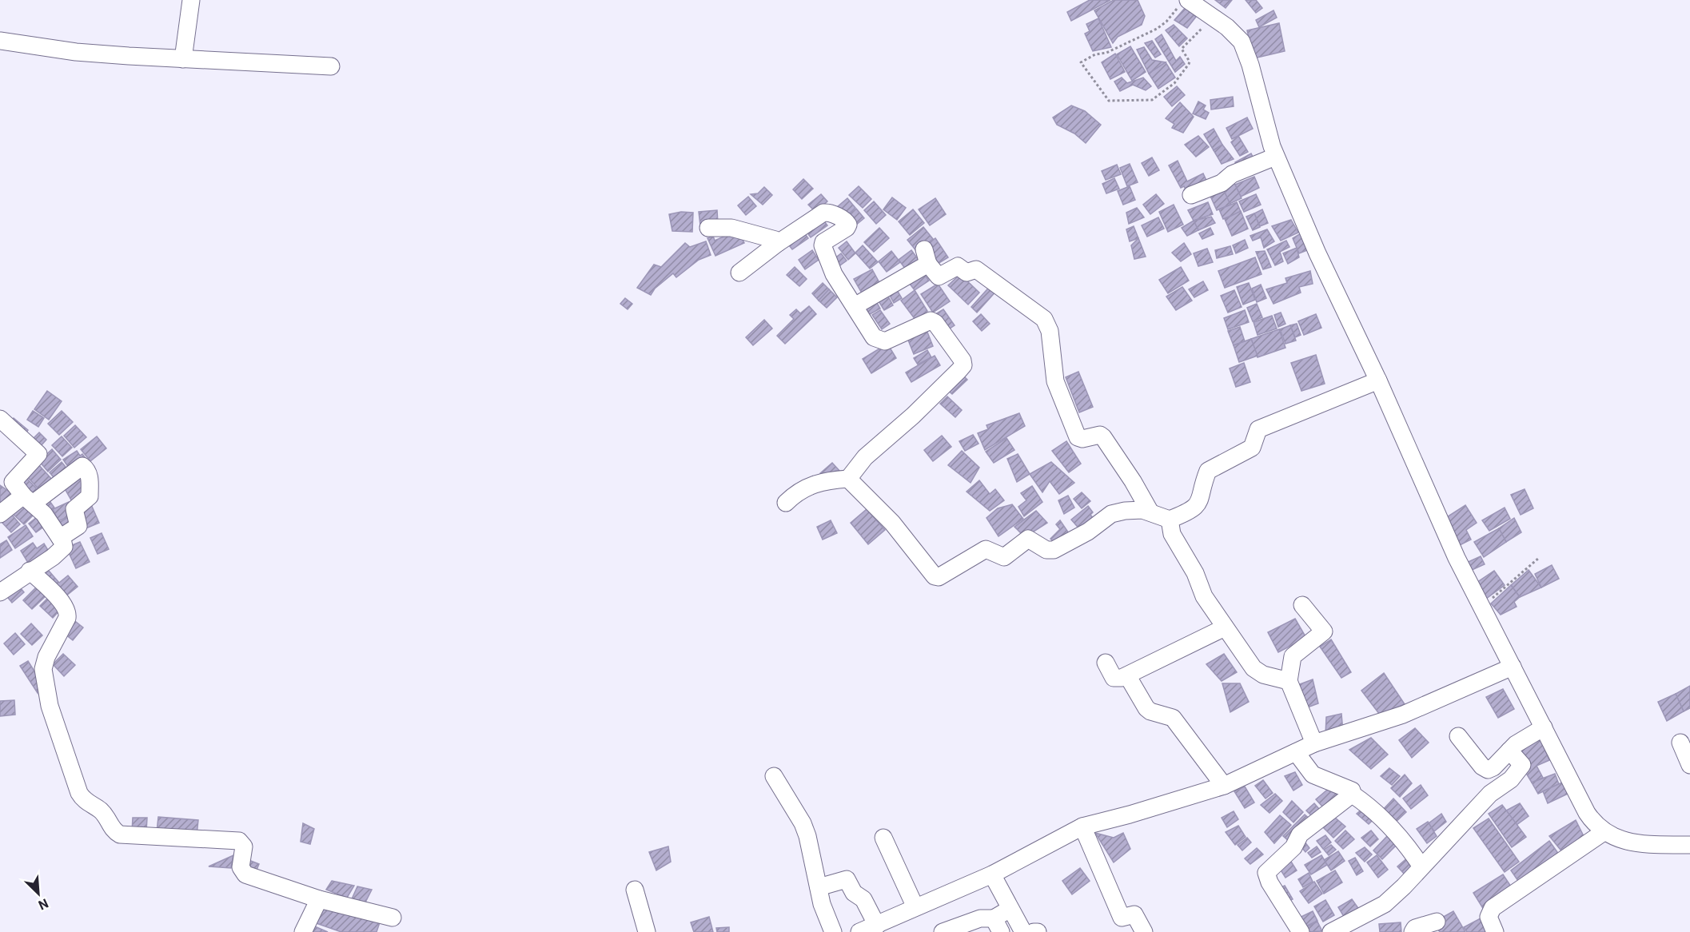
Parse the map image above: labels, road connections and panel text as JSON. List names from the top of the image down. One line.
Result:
{"north":"bottom right"}
